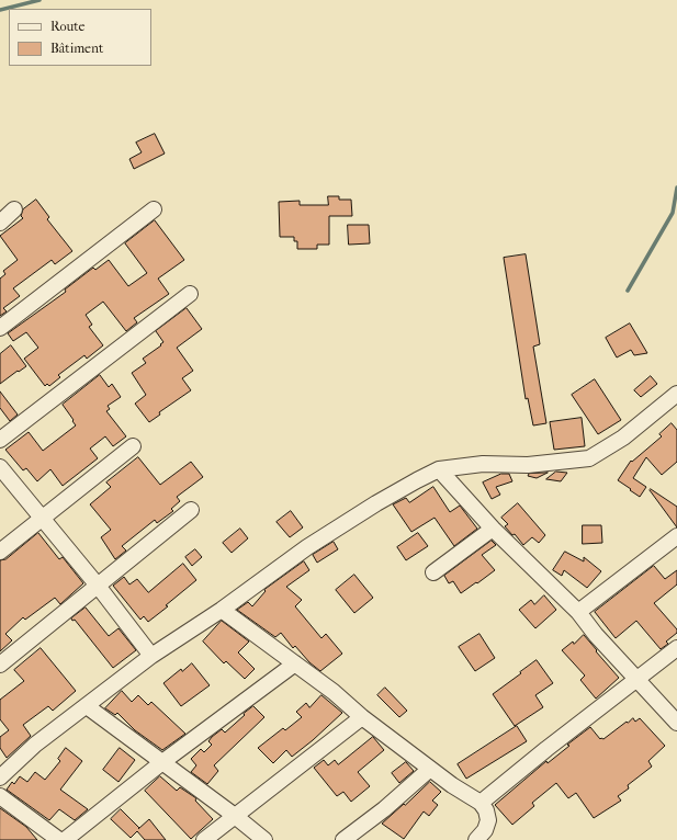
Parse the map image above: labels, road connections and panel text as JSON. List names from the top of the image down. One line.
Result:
{"legend":["Route","Bâtiment"]}
